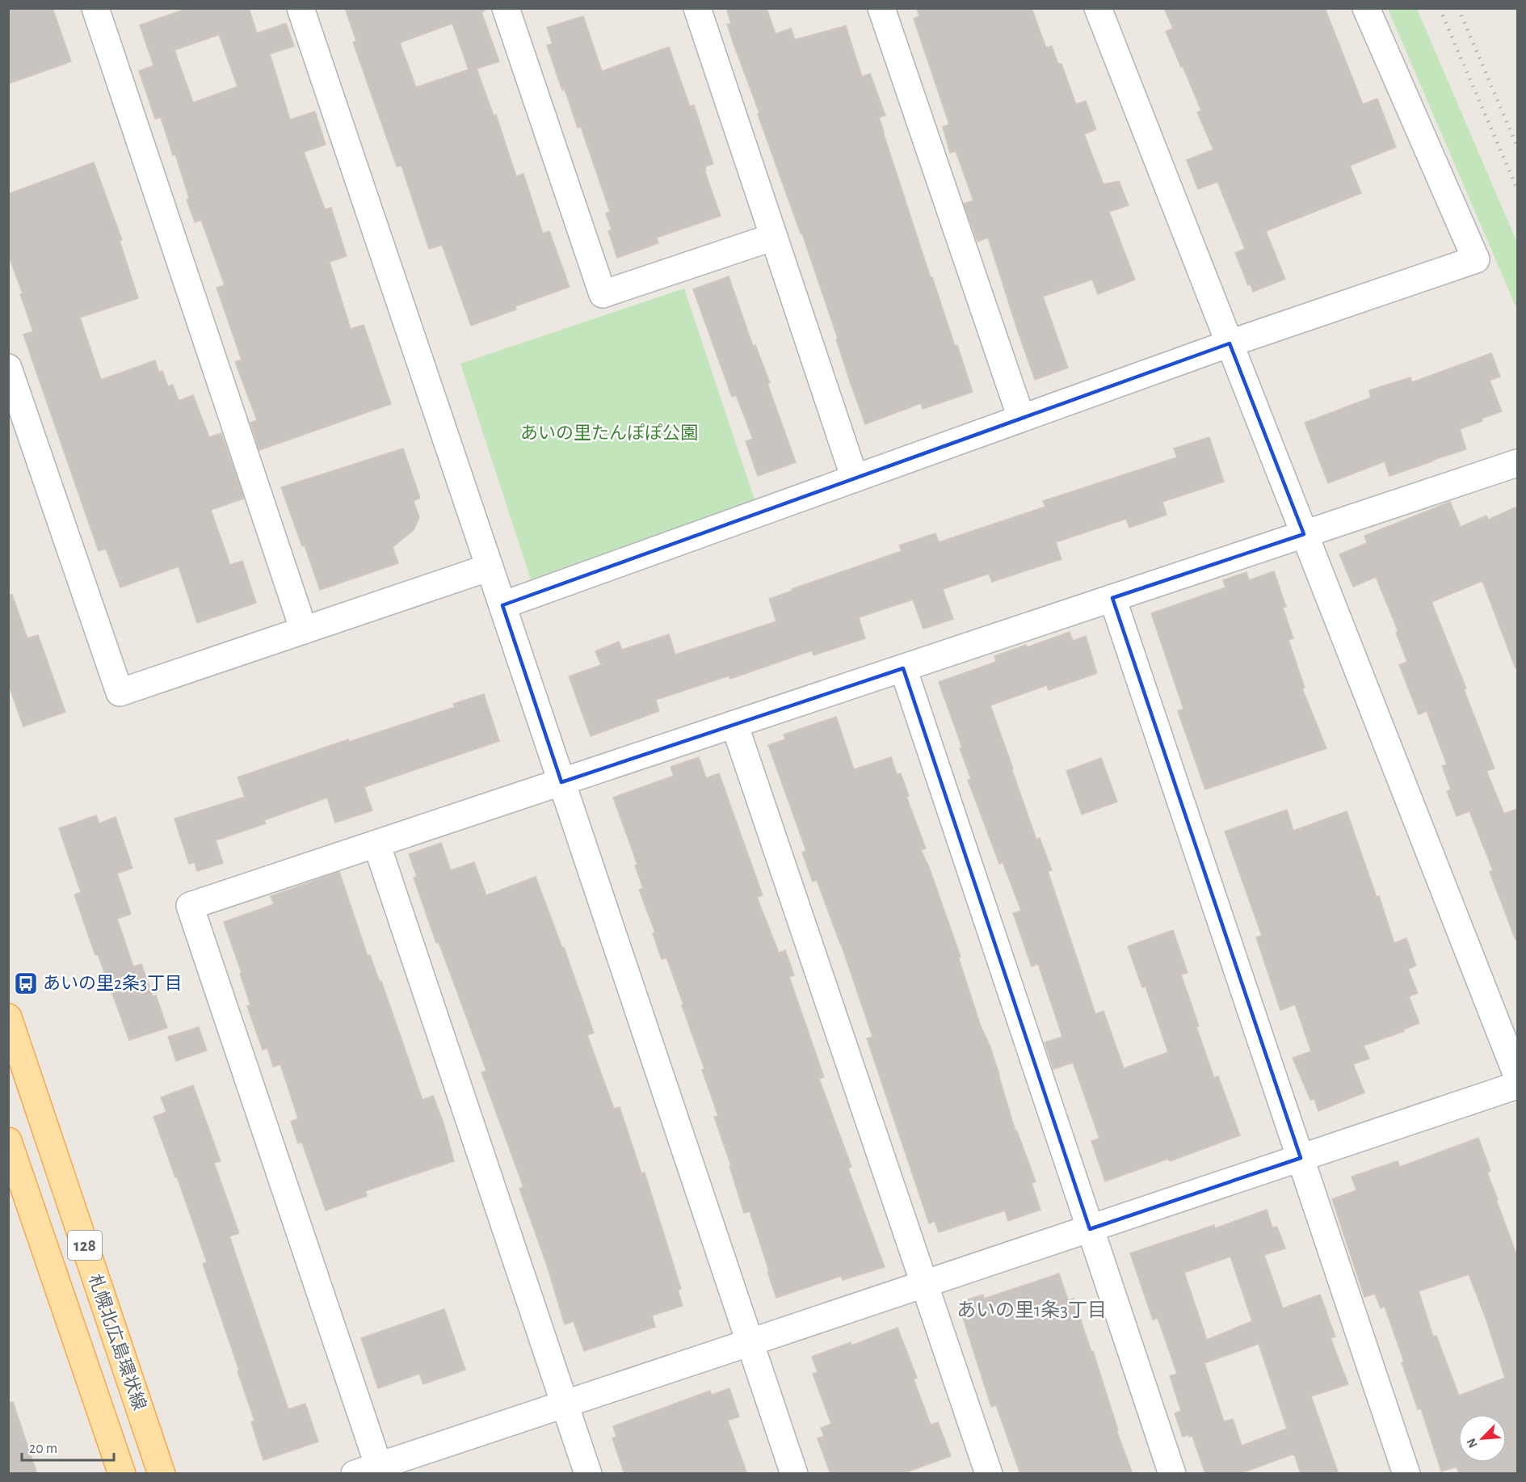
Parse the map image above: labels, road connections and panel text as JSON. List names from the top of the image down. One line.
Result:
{"streets":{"main road":["128","札幌北広島環状線"]},"districts":["あいの里1条3丁目"],"parks":["あいの里たんぽぽ公園"],"places":{"bus stop":["あいの里2条3丁目"]},"scale_bar":"20 m","north":"bottom left"}
